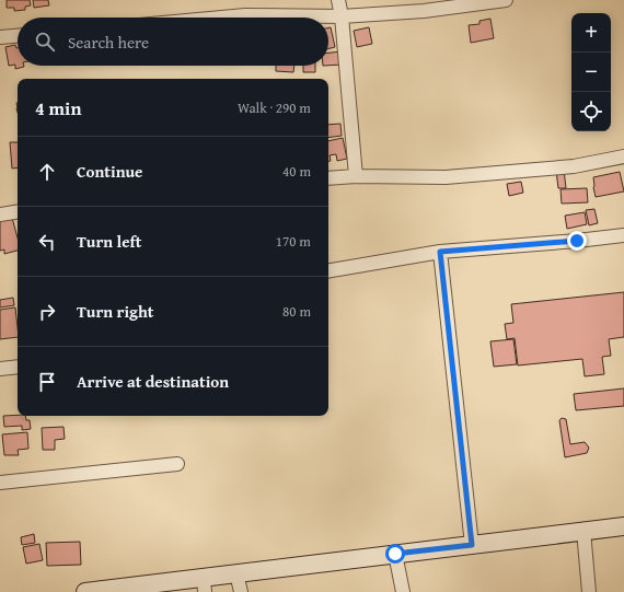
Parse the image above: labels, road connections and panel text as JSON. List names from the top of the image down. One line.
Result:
{"page":{"map_buttons":["+","−"],"search":"Search here","heading":["4 min","Walk · 290 m"],"list":[["Continue","40 m"],["Turn left","170 m"],["Turn right","80 m"],"Arrive at destination"]}}
